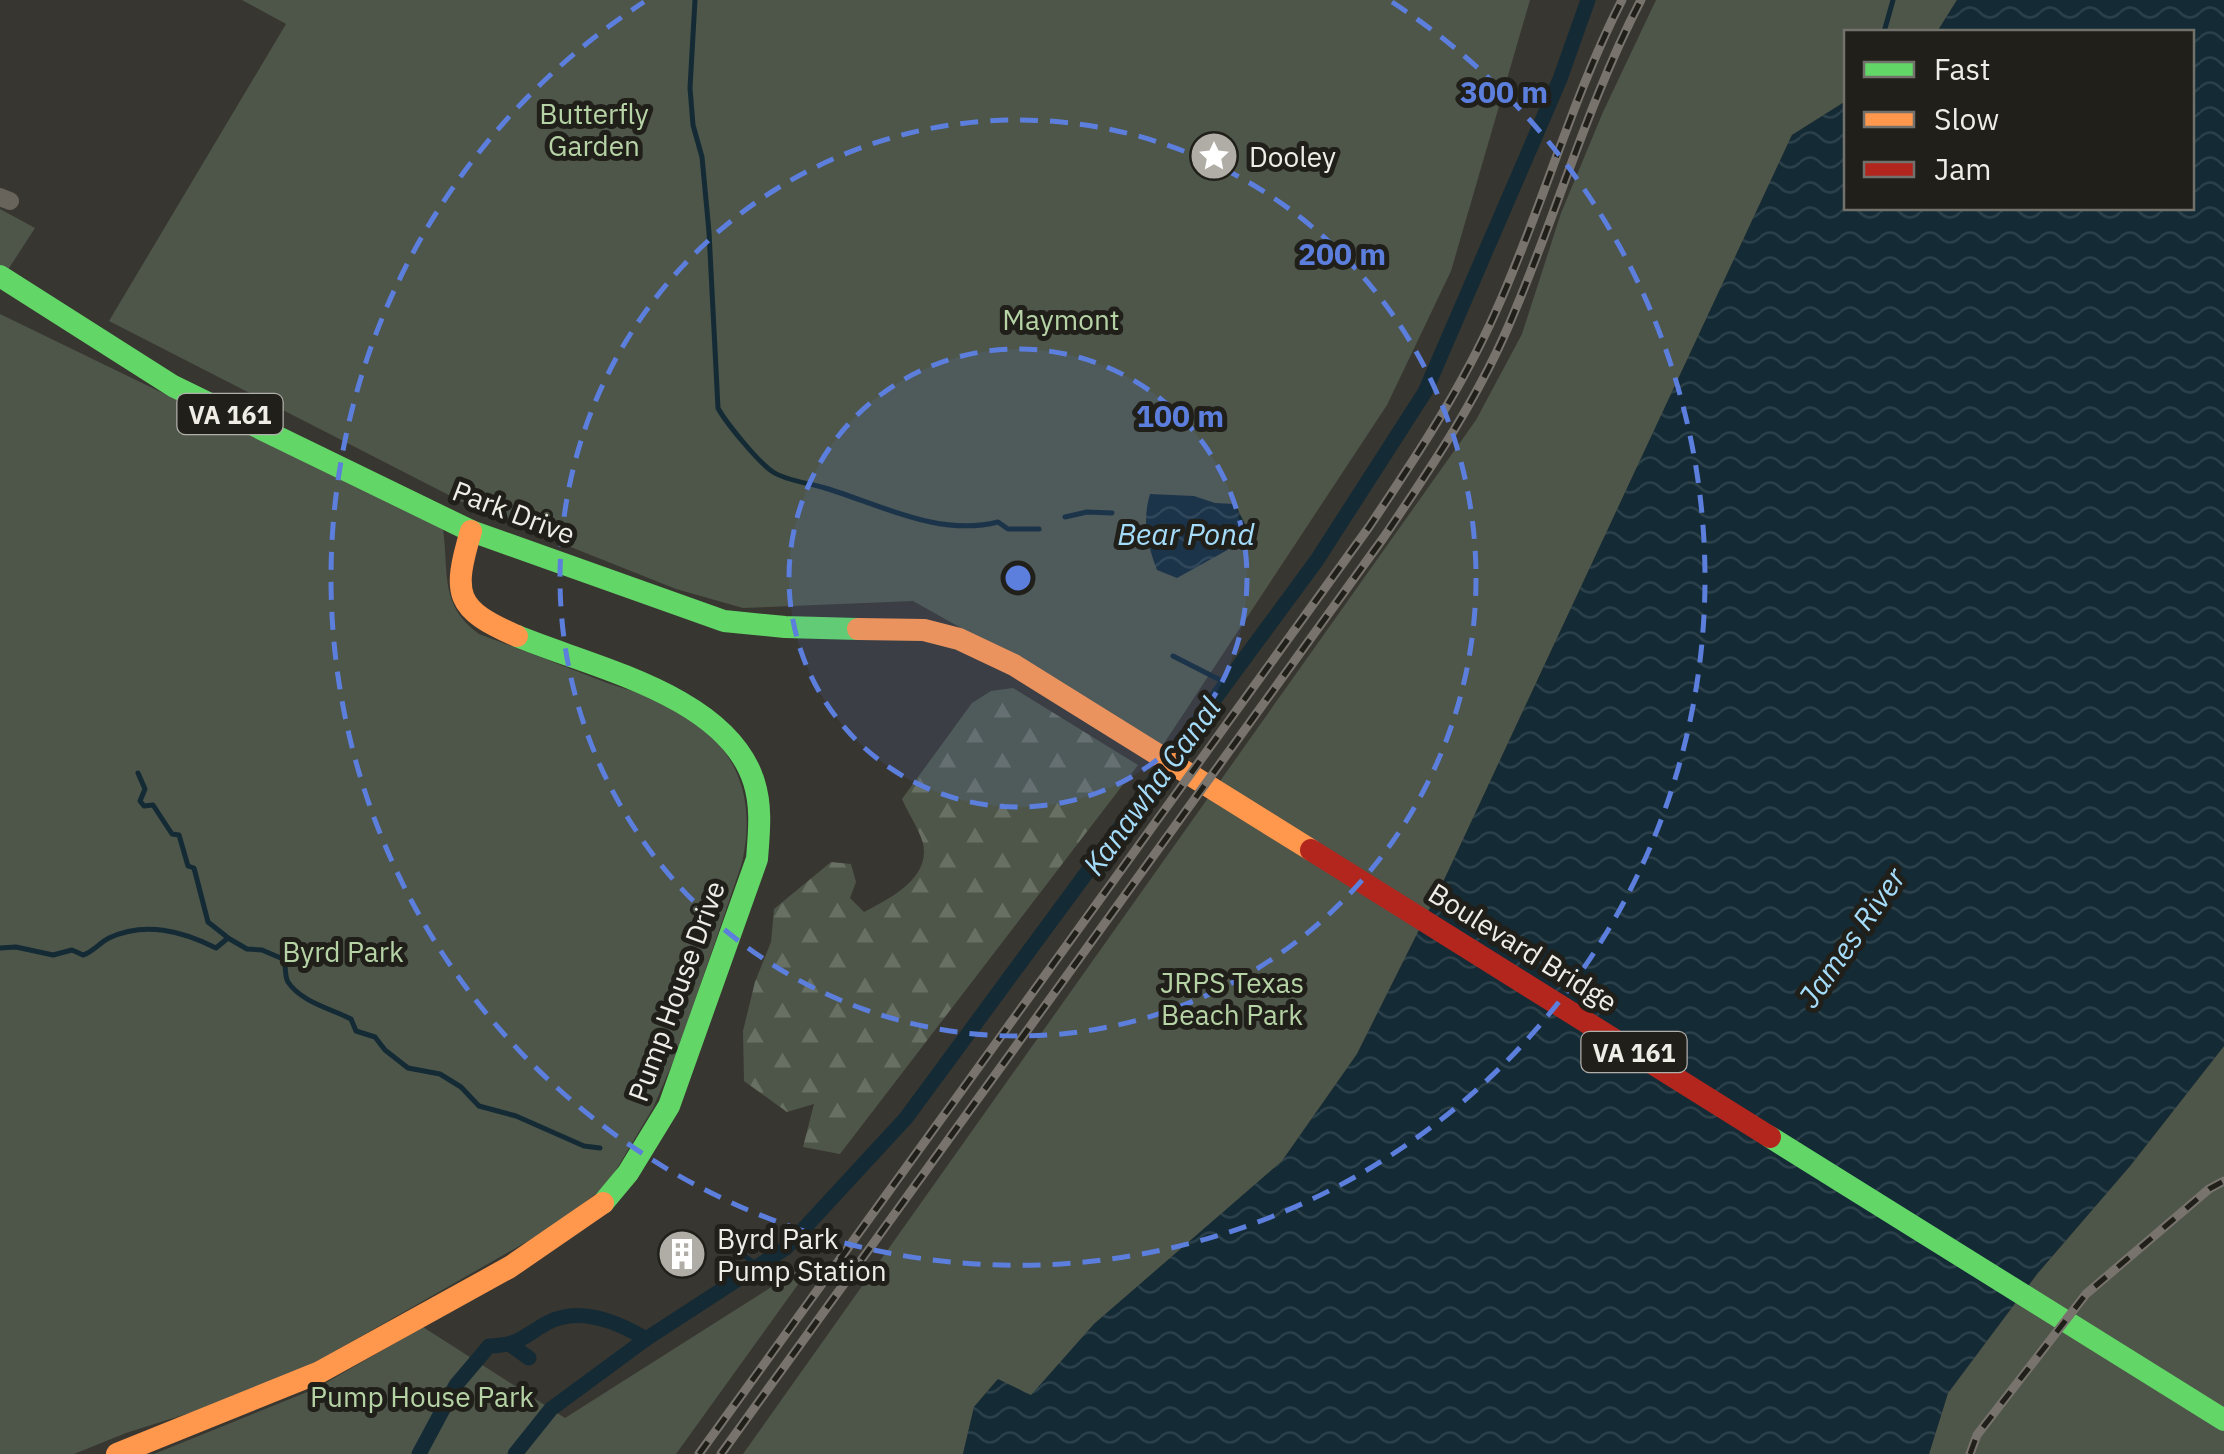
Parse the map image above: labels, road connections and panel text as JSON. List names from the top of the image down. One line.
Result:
{"streets":{"main road":["VA 161","Park Drive","Boulevard Bridge","Pump House Drive"]},"crossings":[["Park Drive","Boulevard Bridge"],["Park Drive","Pump House Drive"]],"water":["Bear Pond","Kanawha Canal","James River"],"parks":["Butterfly Garden","Maymont","Byrd Park","JRPS Texas Beach Park","Pump House Park"],"places":{"place":["Dooley"],"building":["Byrd Park Pump Station"]},"legend":["Fast","Slow","Jam"],"rings":["300 m","200 m","100 m"]}
